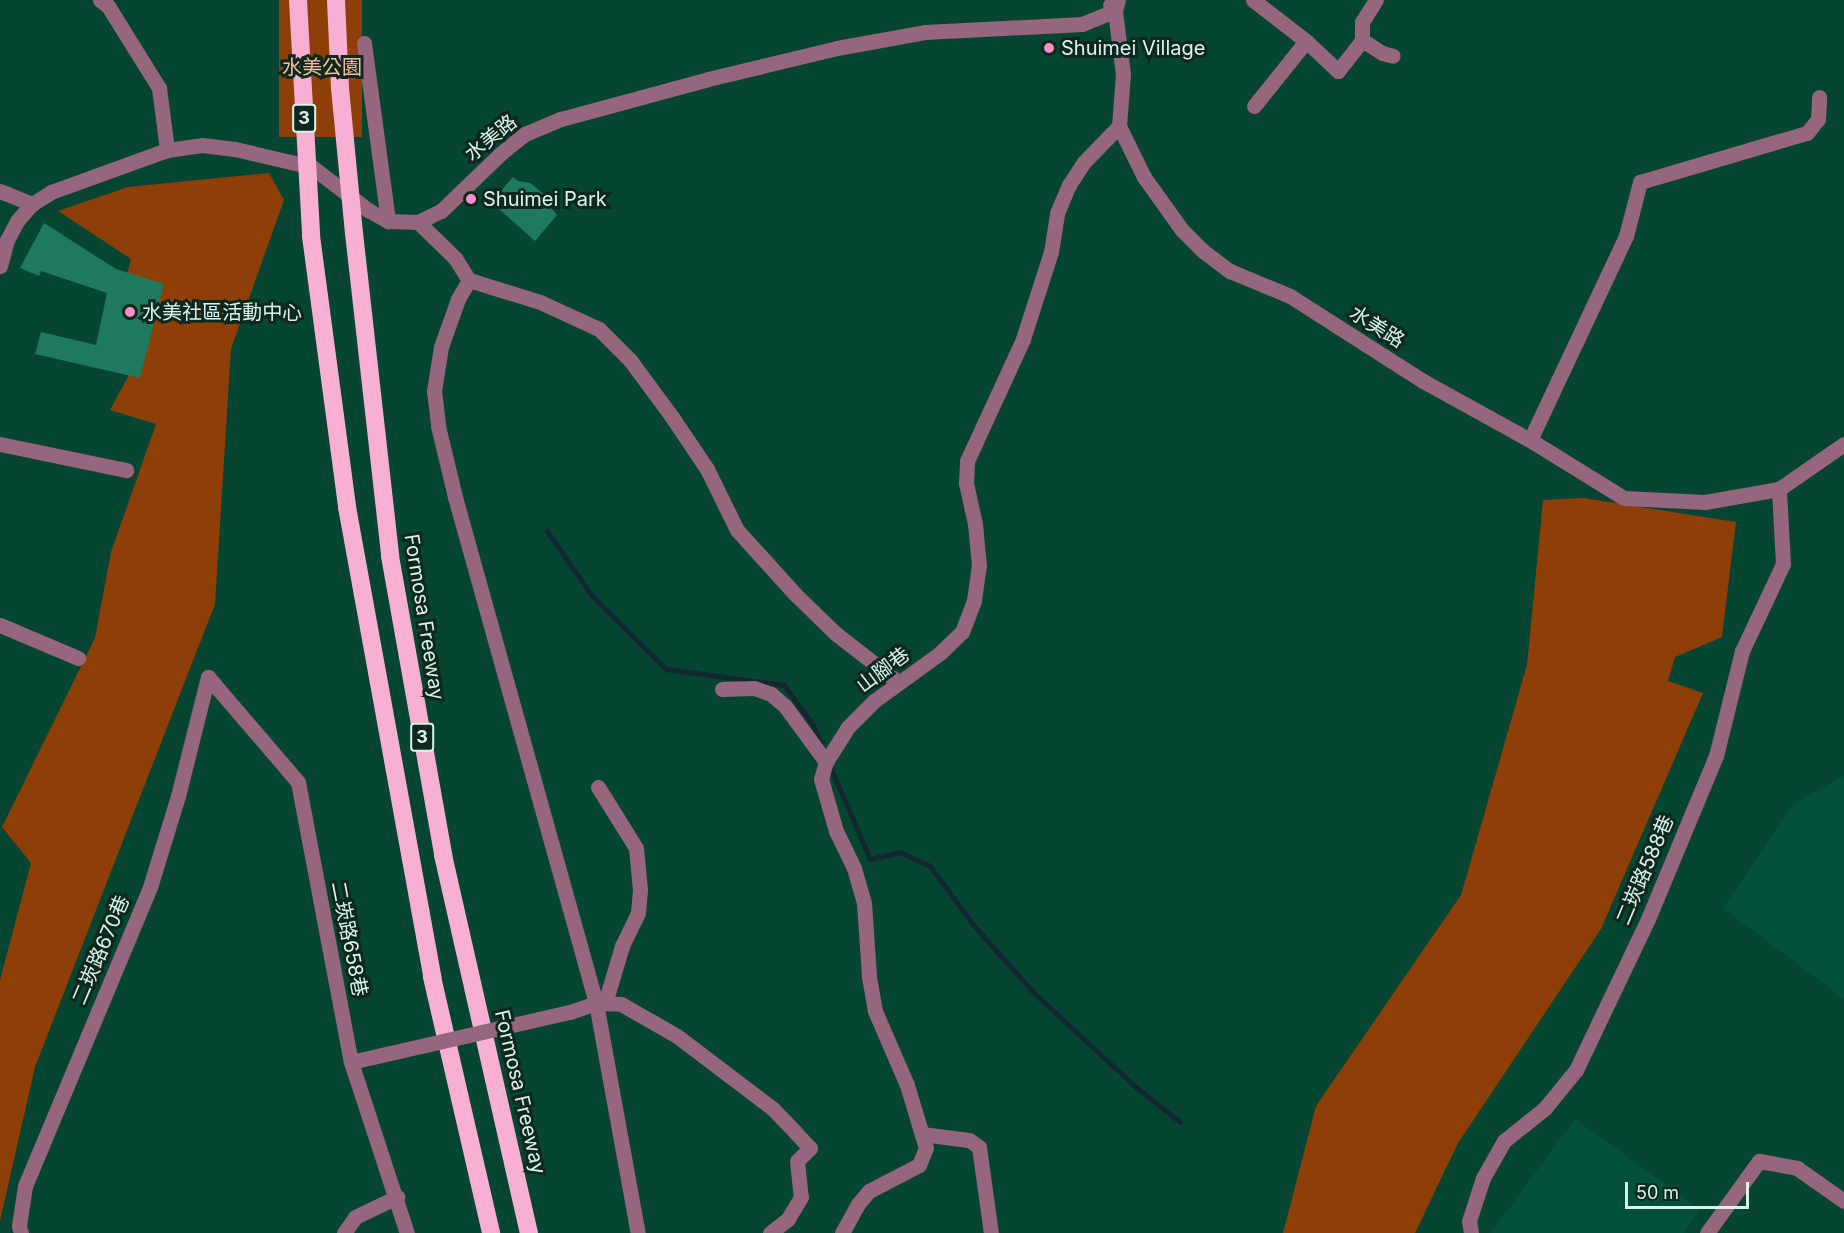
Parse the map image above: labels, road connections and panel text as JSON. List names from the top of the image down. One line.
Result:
{"streets":{"highway":["3","Formosa Freeway"],"street":["水美路","山腳巷","二崁路588巷","二崁路658巷","二崁路670巷"]},"crossings":[["水美路","山腳巷"],["水美路","二崁路588巷"],["二崁路658巷","二崁路670巷"]],"parks":["水美公園"],"places":["Shuimei Village","Shuimei Park","水美社區活動中心"],"scale_bar":"50 m"}
